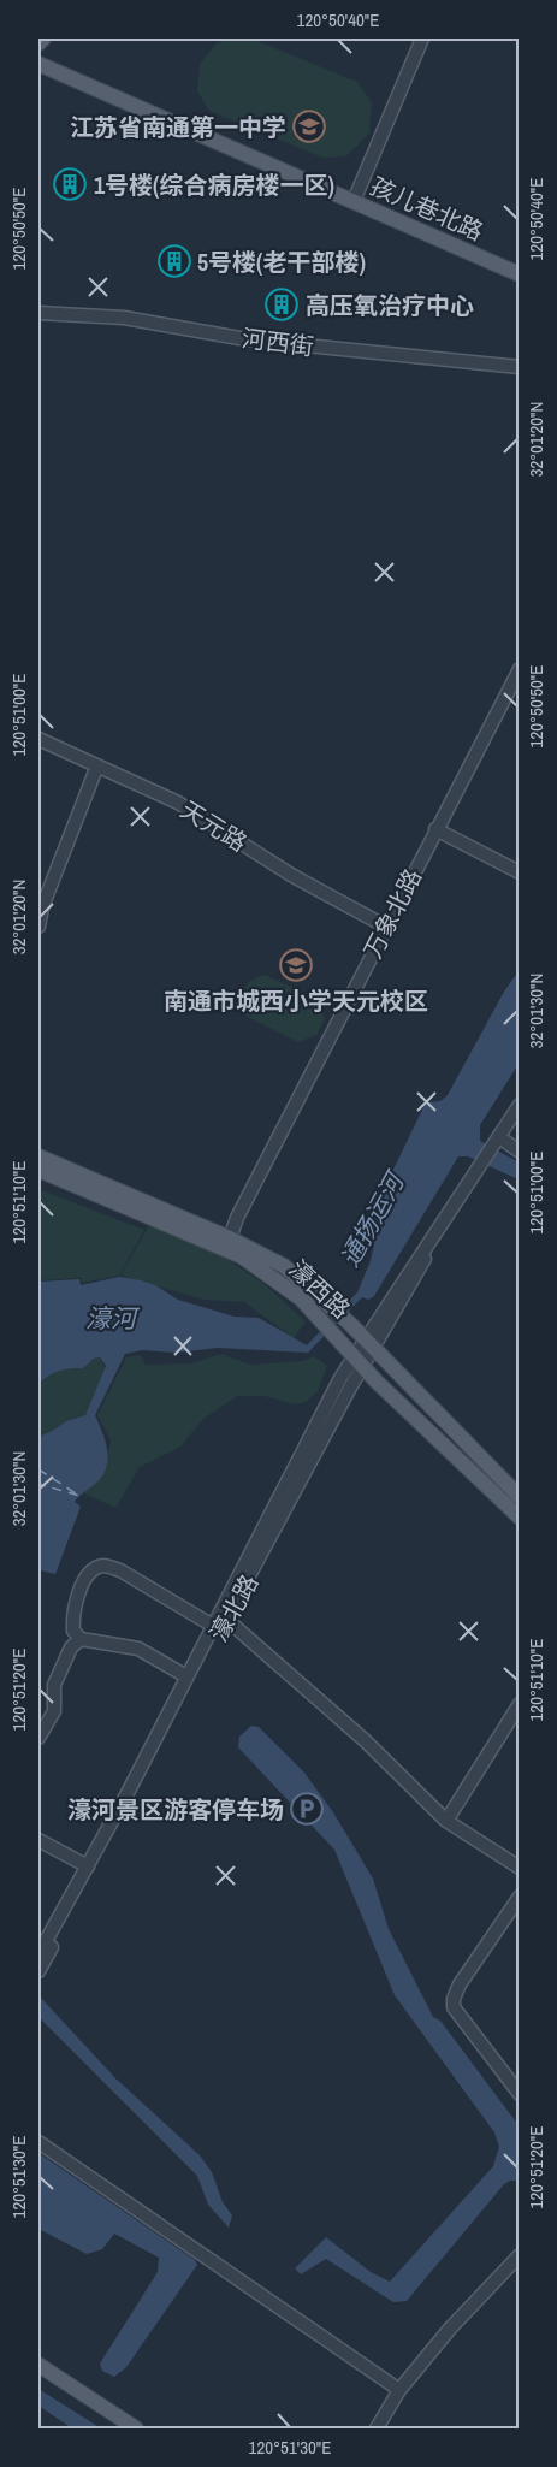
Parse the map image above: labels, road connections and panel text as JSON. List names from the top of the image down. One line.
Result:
{"streets":{"main road":["孩儿巷北路","濠西路"],"street":["河西街","天元路","万象北路","濠北路"]},"crossings":[["天元路","万象北路"],["万象北路","濠西路"],["濠西路","濠北路"]],"water":["通扬运河","濠河"],"places":{"school or university":["江苏省南通第一中学","南通市城西小学天元校区"],"building":["1号楼(综合病房楼一区)","5号楼(老干部楼)","高压氧治疗中心"],"parking":["濠河景区游客停车场"]},"coordinates":["120°50'40\"E","120°50'50\"E","32°01'20\"N","120°51'00\"E","32°01'30\"N","120°51'10\"E","120°51'20\"E","120°51'30\"E"]}
